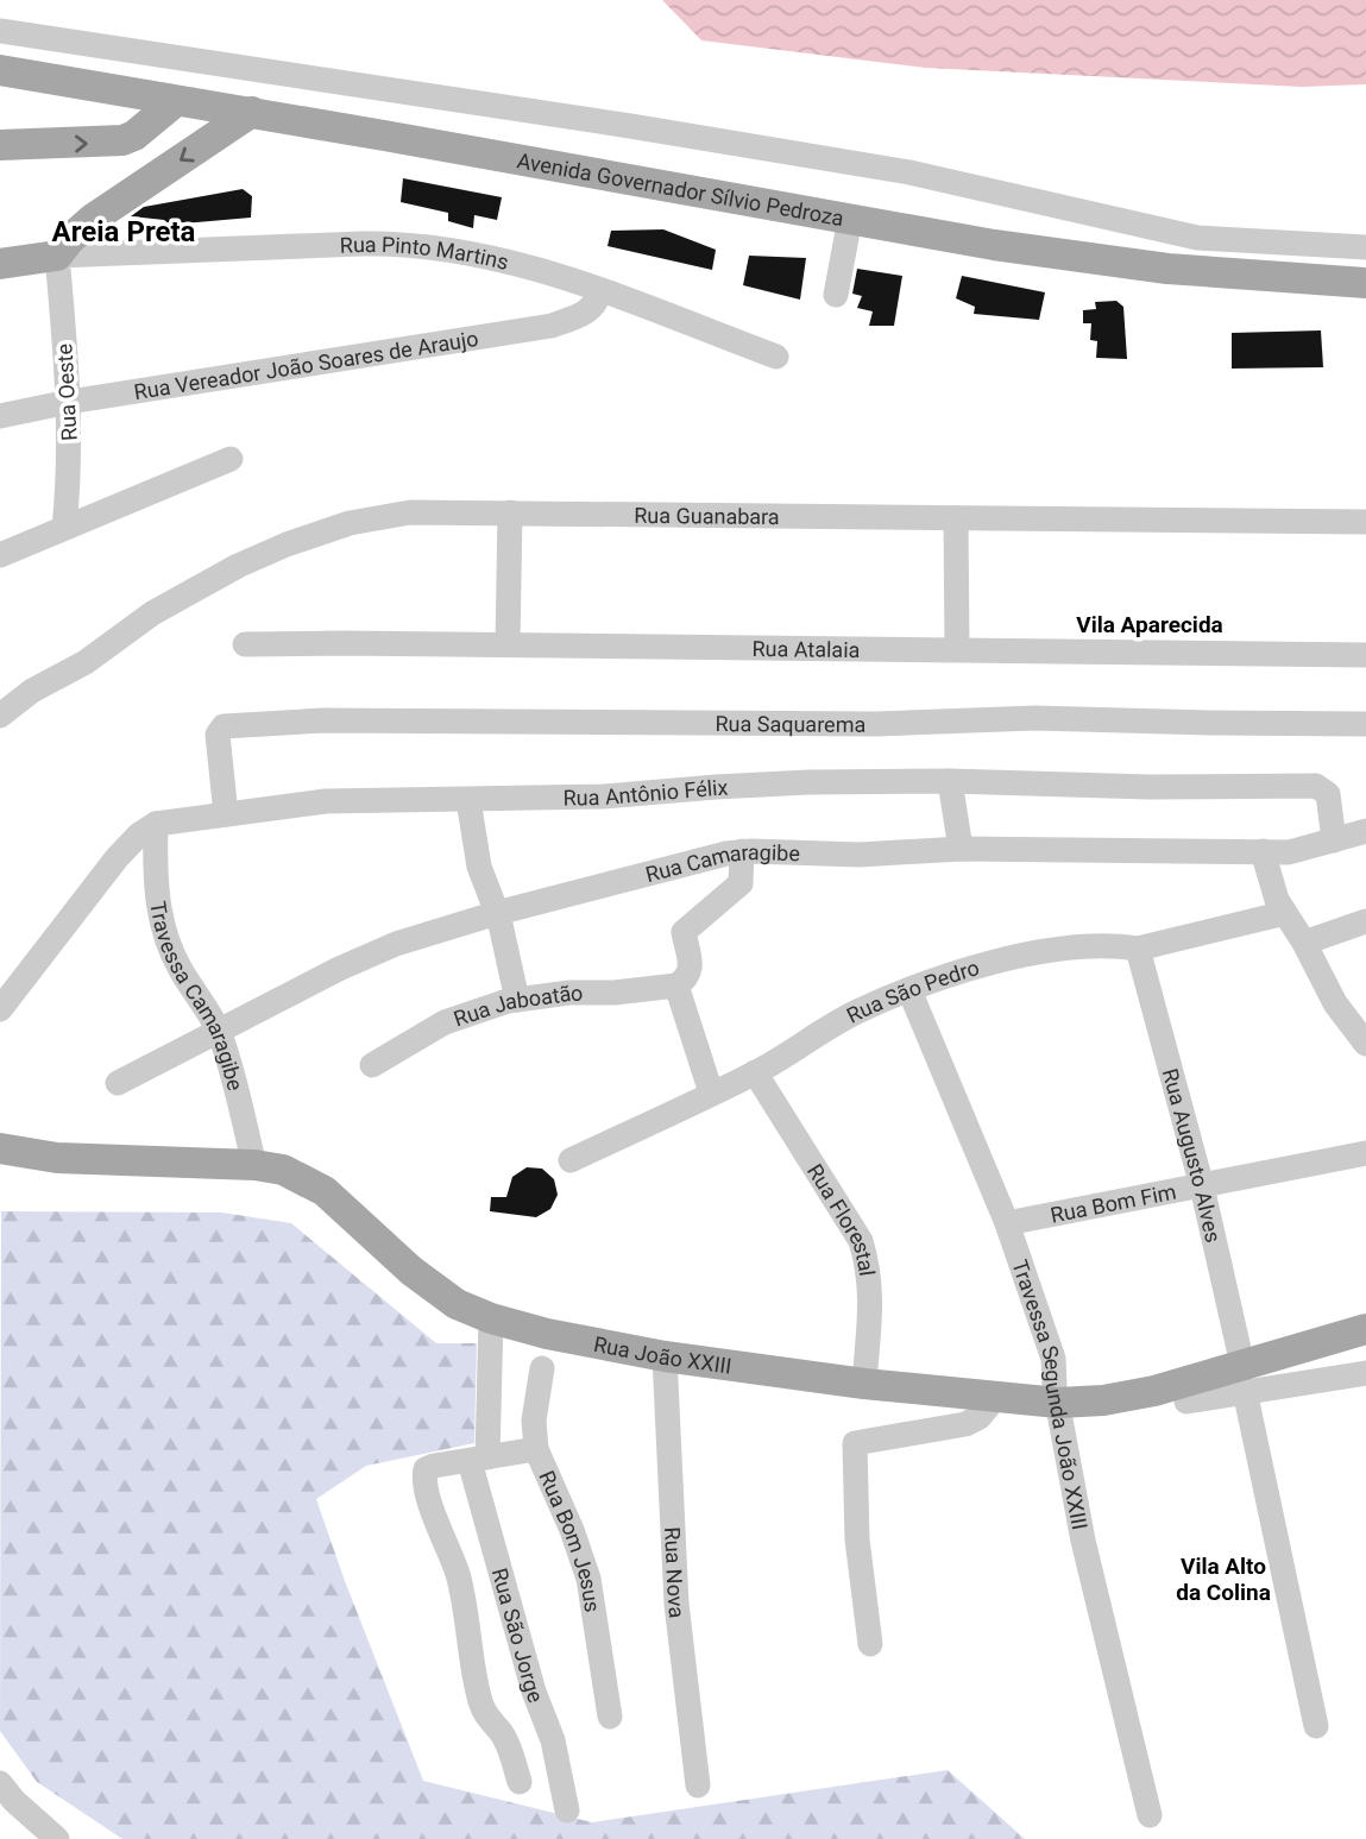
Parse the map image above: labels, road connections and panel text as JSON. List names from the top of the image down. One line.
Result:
{"streets":{"main road":["Avenida Governador Sílvio Pedroza","Rua Pinto Martins","Rua João XXIII"],"street":["Rua Vereador João Soares de Araujo","Rua Oeste","Rua Guanabara","Rua Atalaia","Rua Saquarema","Rua Antônio Félix","Rua Camaragibe","Rua São Pedro","Travessa Camaragibe","Rua Jaboatão","Rua Augusto Alves","Rua Bom Fim","Rua Florestal","Travessa Segunda João XXIII","Rua Bom Jesus","Rua Nova","Rua São Jorge"]},"crossings":[["Rua Pinto Martins","Rua Vereador João Soares de Araujo"],["Rua Pinto Martins","Rua Oeste"],["Rua Vereador João Soares de Araujo","Rua Oeste"],["Rua Saquarema","Rua Antônio Félix"],["Rua Antônio Félix","Rua Camaragibe"],["Rua Antônio Félix","Travessa Camaragibe"],["Rua Camaragibe","Travessa Camaragibe"],["Rua São Pedro","Rua Augusto Alves"],["Rua São Pedro","Rua Florestal"],["Rua São Pedro","Travessa Segunda João XXIII"],["Travessa Camaragibe","Rua João XXIII"],["Rua Augusto Alves","Rua Bom Fim"],["Rua Augusto Alves","Rua João XXIII"],["Rua Bom Fim","Travessa Segunda João XXIII"],["Rua Florestal","Rua João XXIII"],["Rua João XXIII","Travessa Segunda João XXIII"],["Rua João XXIII","Rua Nova"],["Rua João XXIII","Rua São Jorge"]],"districts":["Areia Preta","Vila Aparecida","Vila Alto da Colina"]}
